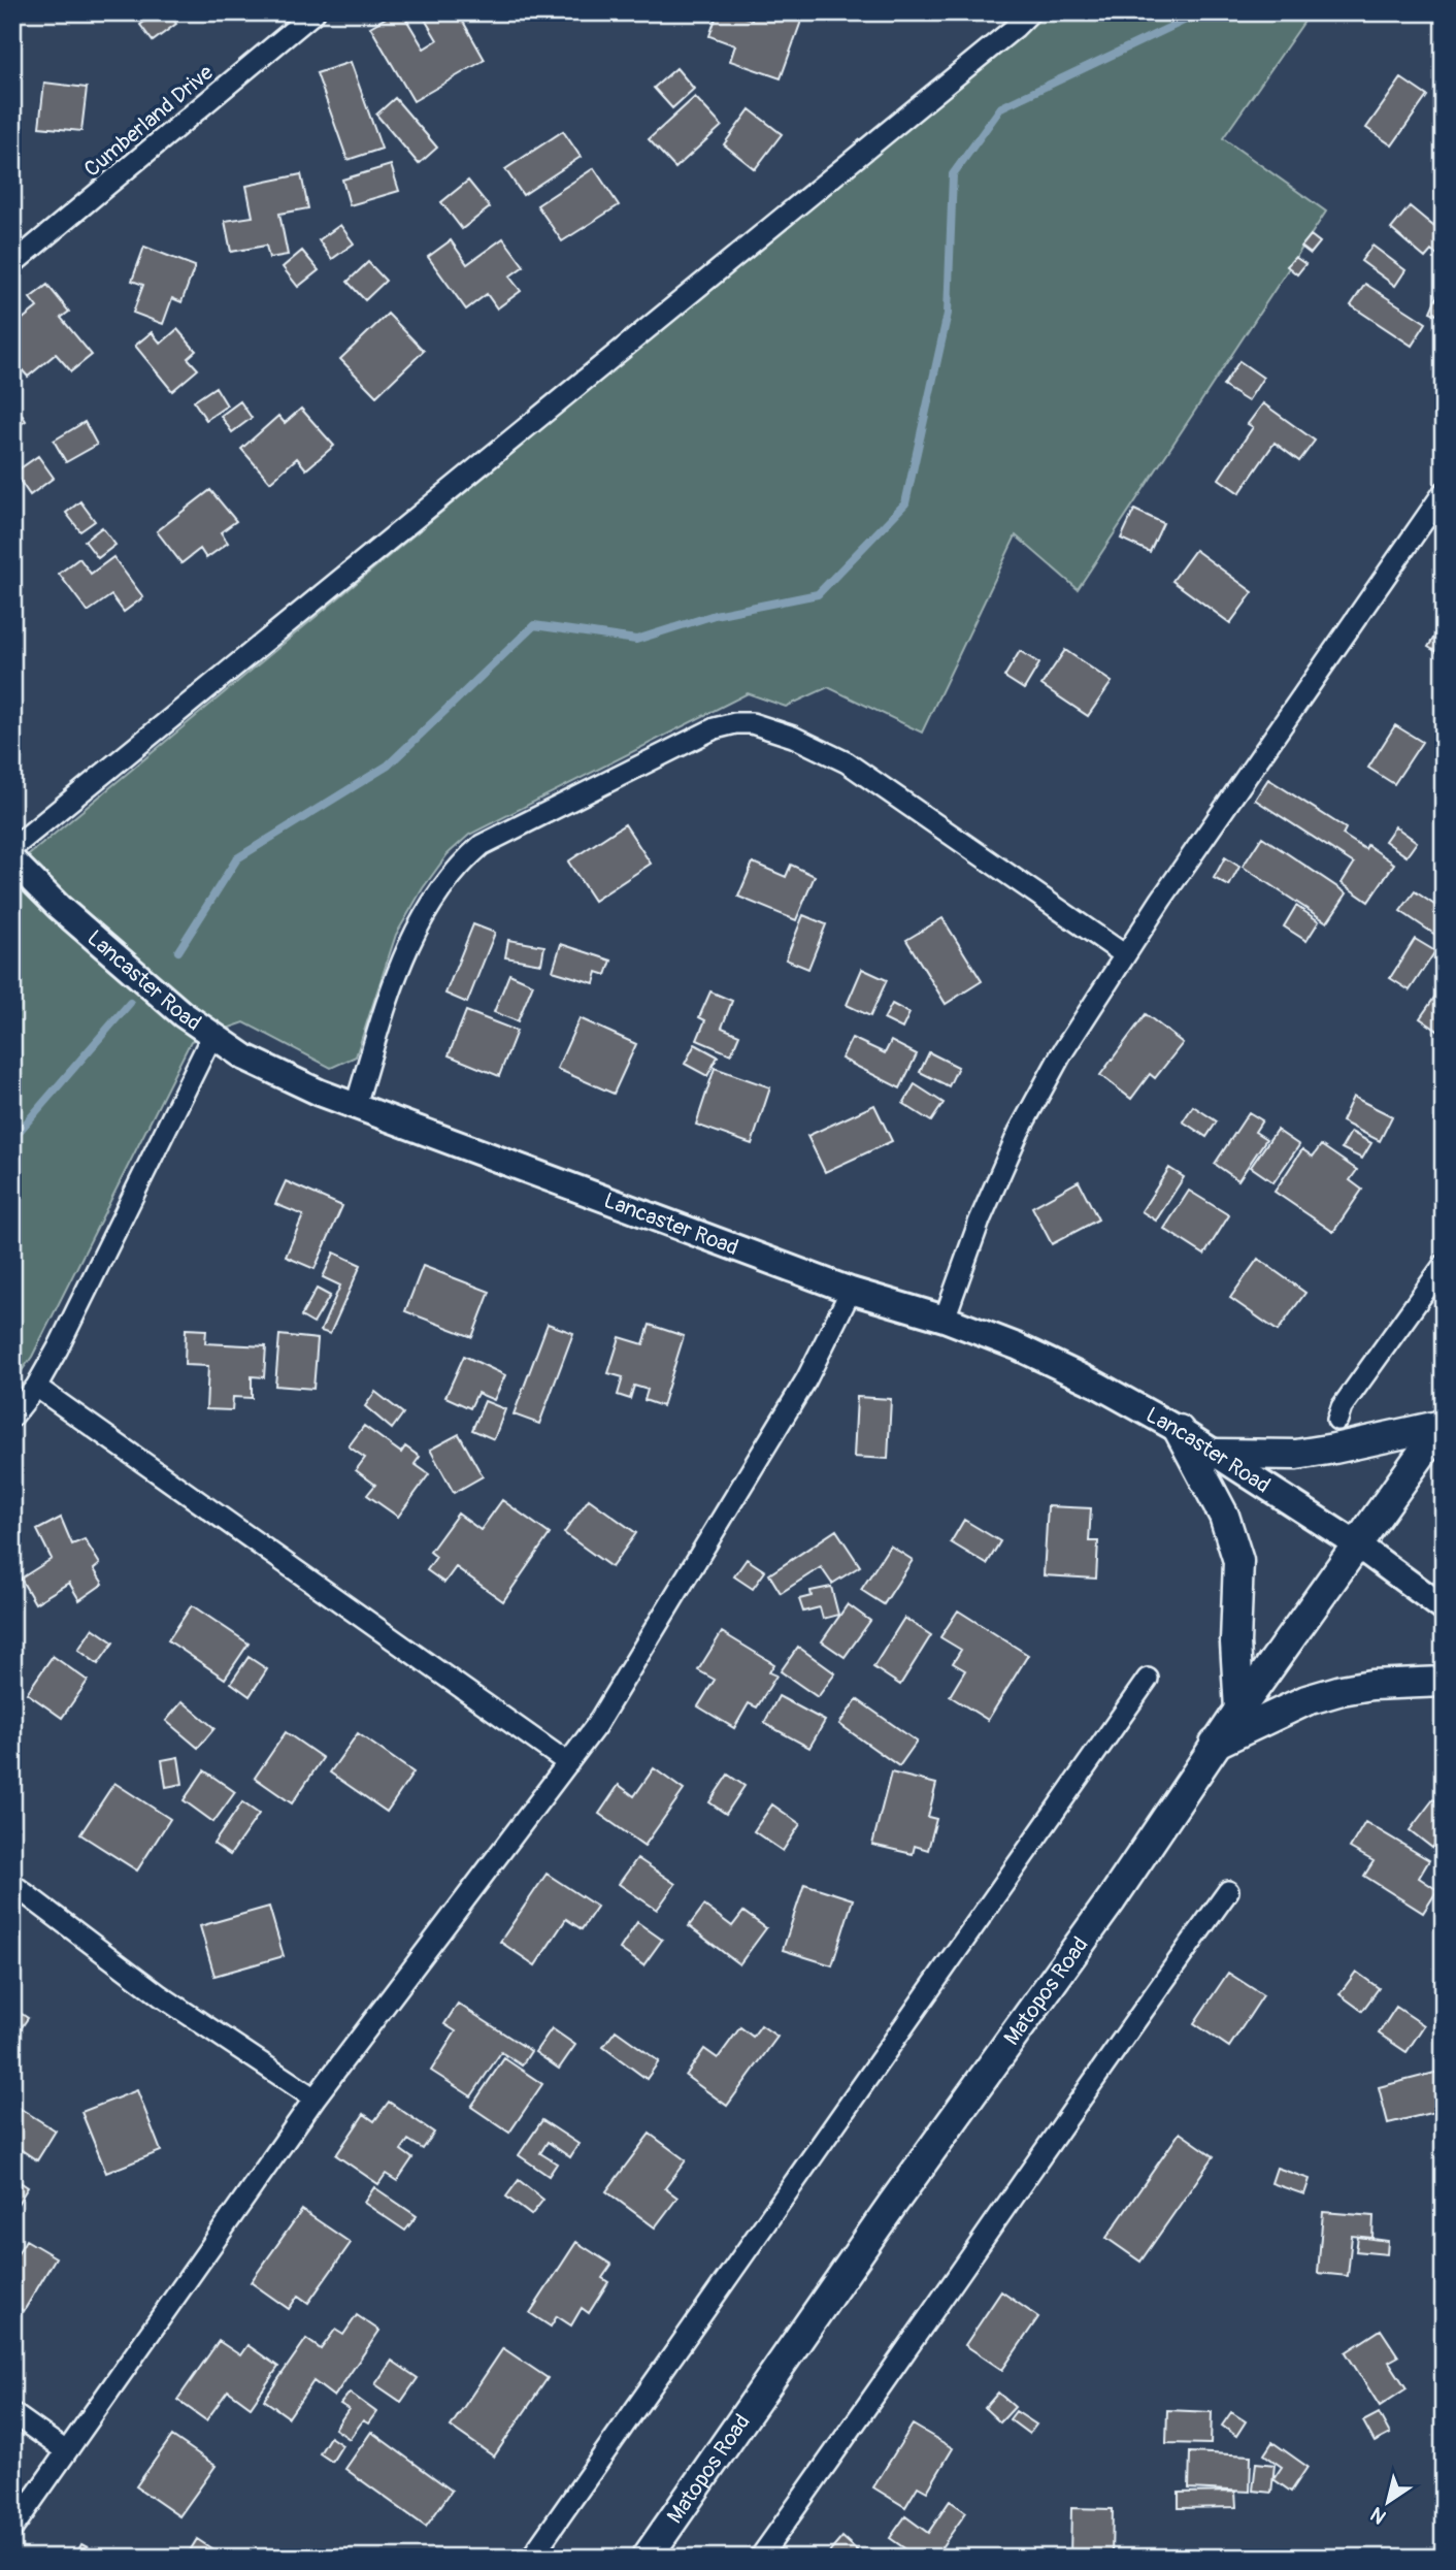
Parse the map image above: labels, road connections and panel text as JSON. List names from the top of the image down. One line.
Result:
{"streets":{"main road":["Matopos Road"],"street":["Cumberland Drive","Lancaster Road"]},"crossings":[["Lancaster Road","Matopos Road"]],"north":"bottom left"}
